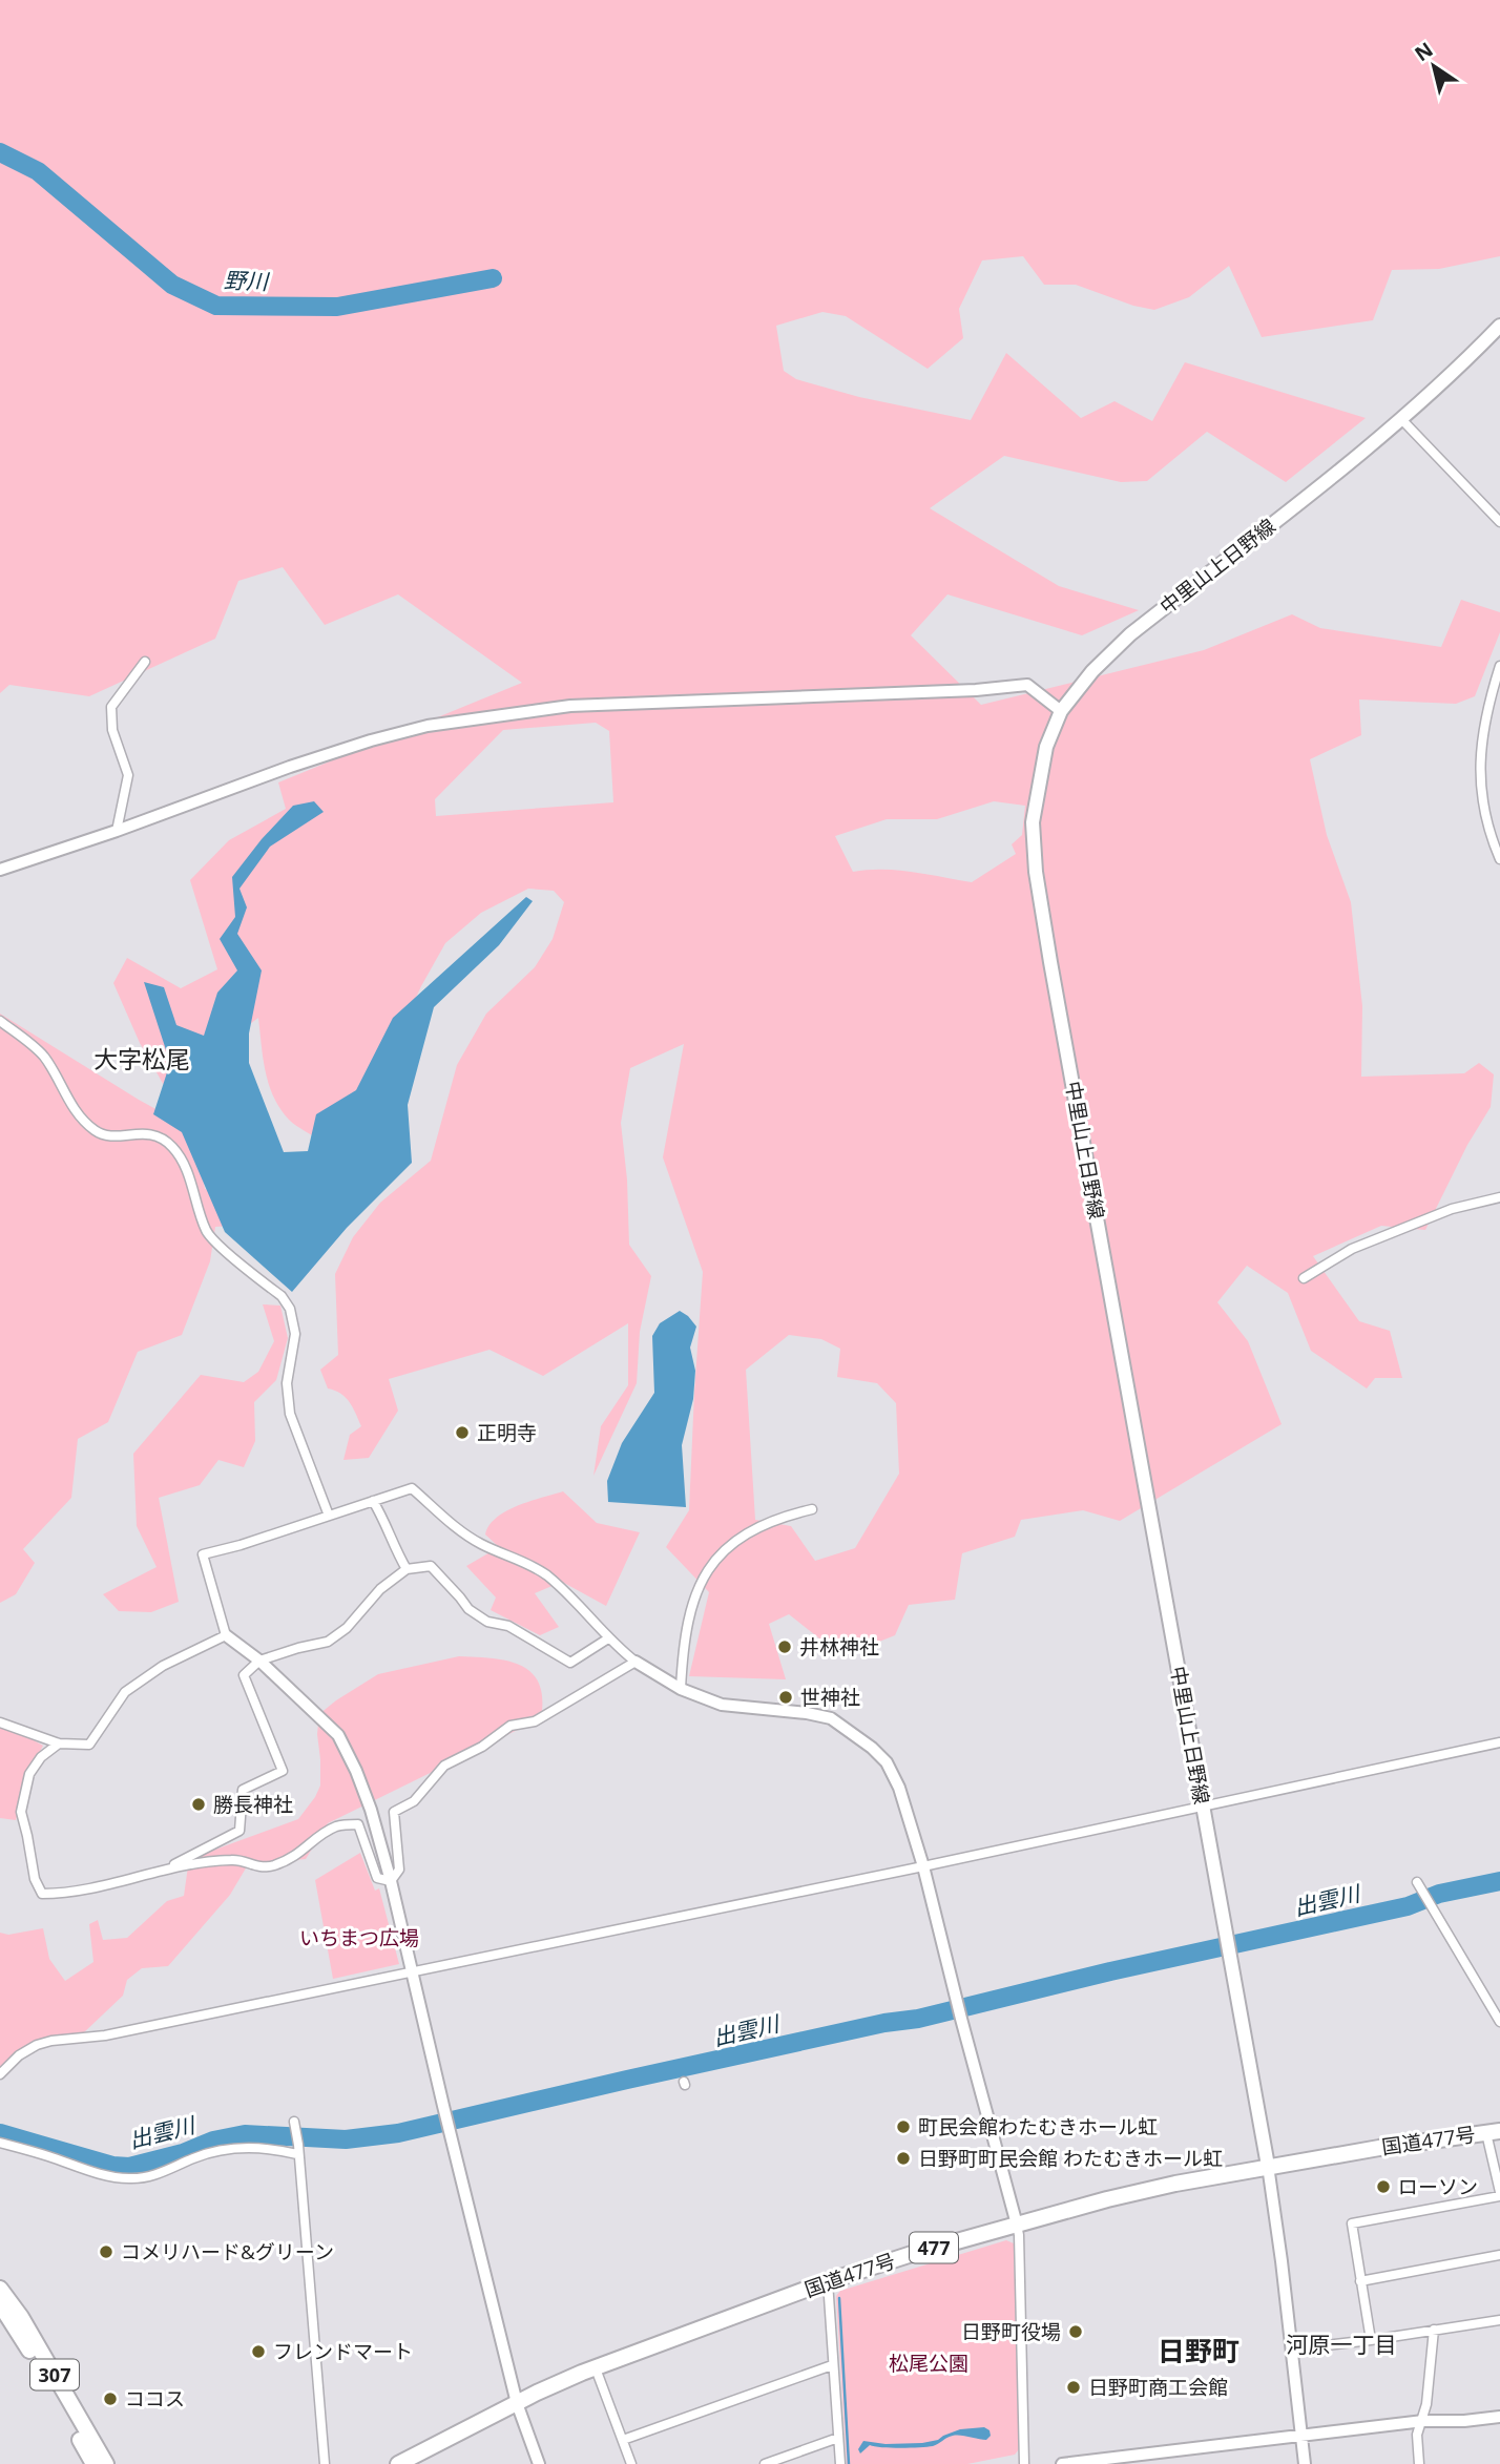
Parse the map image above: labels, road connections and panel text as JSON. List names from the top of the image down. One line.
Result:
{"streets":{"highway":["国道477号","477","307"],"main road":["中里山上日野線"]},"crossings":[["中里山上日野線","国道477号"]],"districts":["大字松尾","河原一丁目","日野町"],"water":["野川","出雲川"],"parks":["いちまつ広場","松尾公園"],"places":["正明寺","井林神社","世神社","勝長神社","町民会館わたむきホール虹","日野町町民会館 わたむきホール虹","ローソン","コメリハード&グリーン","日野町役場","フレンドマート","日野町商工会館","ココス"],"north":"top left"}
